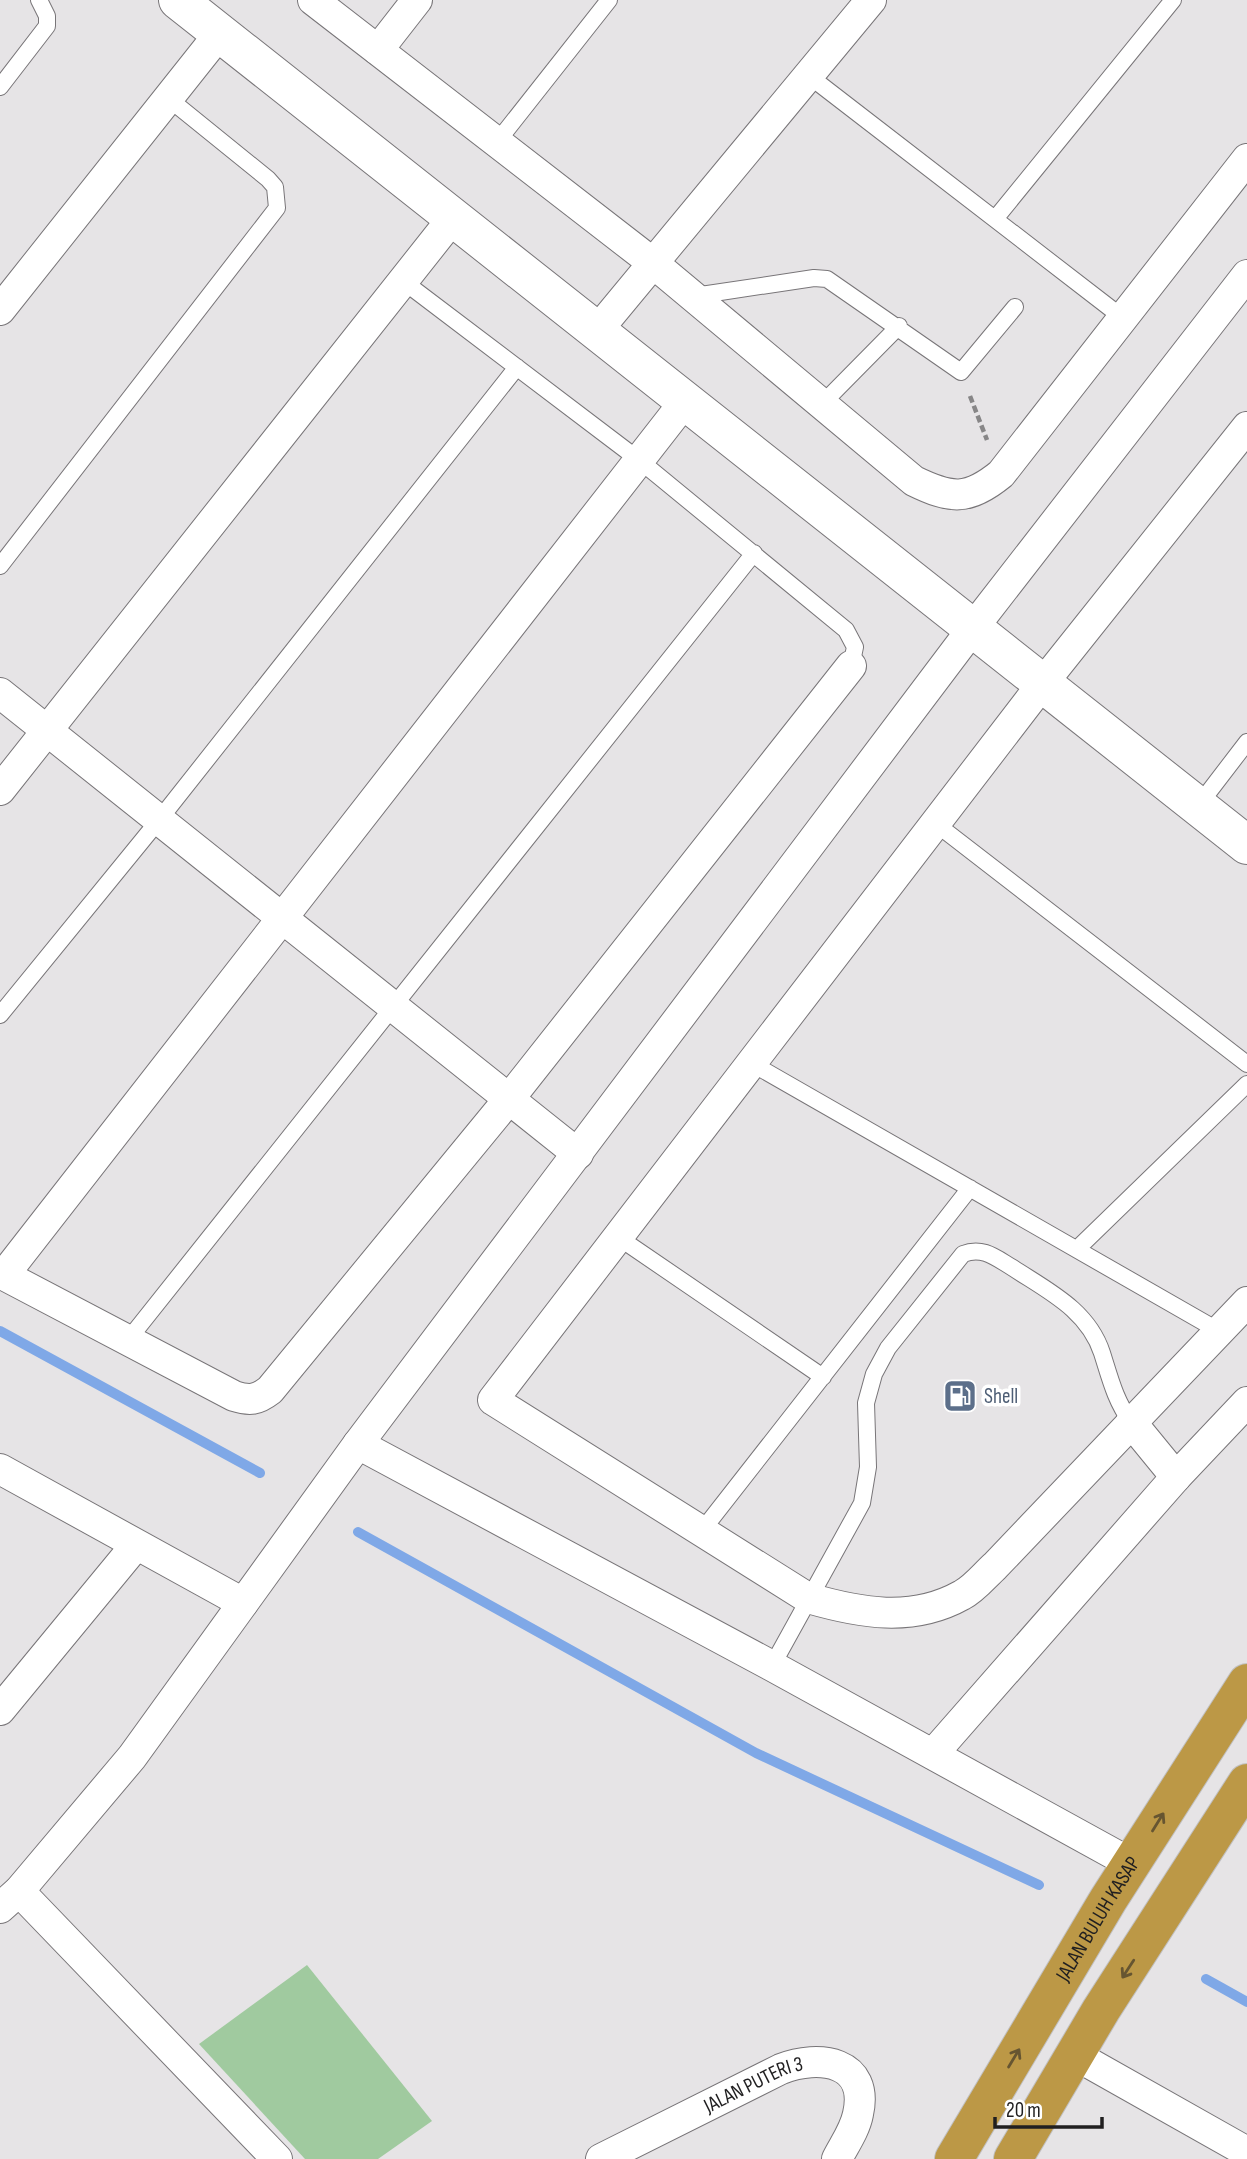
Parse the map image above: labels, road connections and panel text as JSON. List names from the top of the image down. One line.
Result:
{"streets":{"highway":["JALAN BULUH KASAP"],"street":["JALAN PUTERI 3"]},"places":{"fuel station":["Shell"]},"scale_bar":"20 m"}
